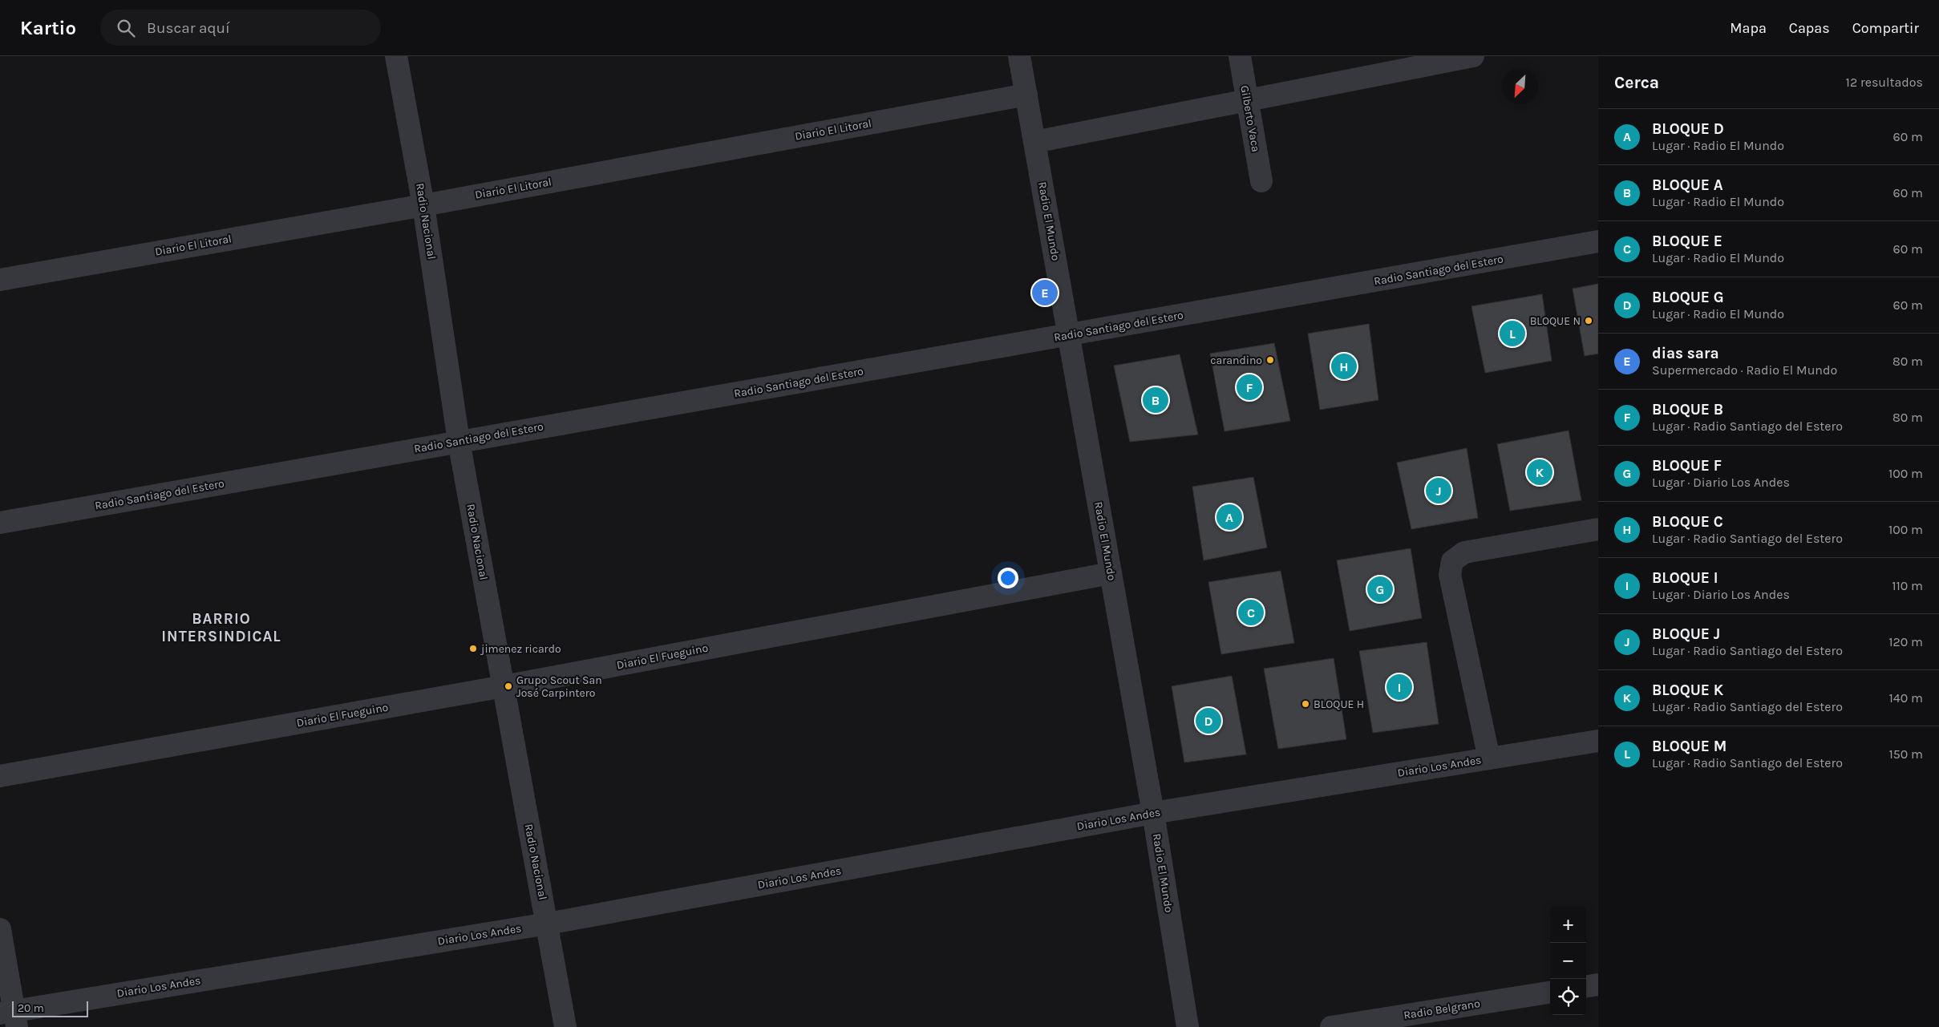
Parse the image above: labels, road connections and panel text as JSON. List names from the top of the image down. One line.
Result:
{"streets":{"street":["Gilberto Vaca","Diario El Litoral","Radio Nacional","Radio El Mundo","Radio Santiago del Estero","Diario El Fueguino","Diario Los Andes","Radio Belgrano"]},"crossings":[["Diario El Litoral","Radio Nacional"],["Diario El Litoral","Radio El Mundo"],["Radio Nacional","Radio Santiago del Estero"],["Radio Nacional","Diario El Fueguino"],["Radio Nacional","Diario Los Andes"],["Radio El Mundo","Radio Santiago del Estero"],["Radio El Mundo","Diario El Fueguino"],["Radio El Mundo","Diario Los Andes"]],"districts":["BARRIO INTERSINDICAL"],"places":["BLOQUE N","carandino","jimenez ricardo","Grupo Scout San José Carpintero","BLOQUE H"],"scale_bar":"20 m","north":"bottom left","page":{"header":"Kartio","search":"Buscar aquí","nav":["Mapa","Capas","Compartir"],"heading":["Cerca","12 resultados"],"list":[{"mark":"A","name":"BLOQUE D","note":"Lugar · Radio El Mundo","value":"60 m"},{"mark":"B","name":"BLOQUE A","note":"Lugar · Radio El Mundo","value":"60 m"},{"mark":"C","name":"BLOQUE E","note":"Lugar · Radio El Mundo","value":"60 m"},{"mark":"D","name":"BLOQUE G","note":"Lugar · Radio El Mundo","value":"60 m"},{"mark":"E","name":"dias sara","note":"Supermercado · Radio El Mundo","value":"80 m"},{"mark":"F","name":"BLOQUE B","note":"Lugar · Radio Santiago del Estero","value":"80 m"},{"mark":"G","name":"BLOQUE F","note":"Lugar · Diario Los Andes","value":"100 m"},{"mark":"H","name":"BLOQUE C","note":"Lugar · Radio Santiago del Estero","value":"100 m"},{"mark":"I","name":"BLOQUE I","note":"Lugar · Diario Los Andes","value":"110 m"},{"mark":"J","name":"BLOQUE J","note":"Lugar · Radio Santiago del Estero","value":"120 m"},{"mark":"K","name":"BLOQUE K","note":"Lugar · Radio Santiago del Estero","value":"140 m"},{"mark":"L","name":"BLOQUE M","note":"Lugar · Radio Santiago del Estero","value":"150 m"}],"pins":["E","L","H","F","B","K","J","A","G","C","I","D"],"map_buttons":["+","−"],"scale":"20 m"}}
